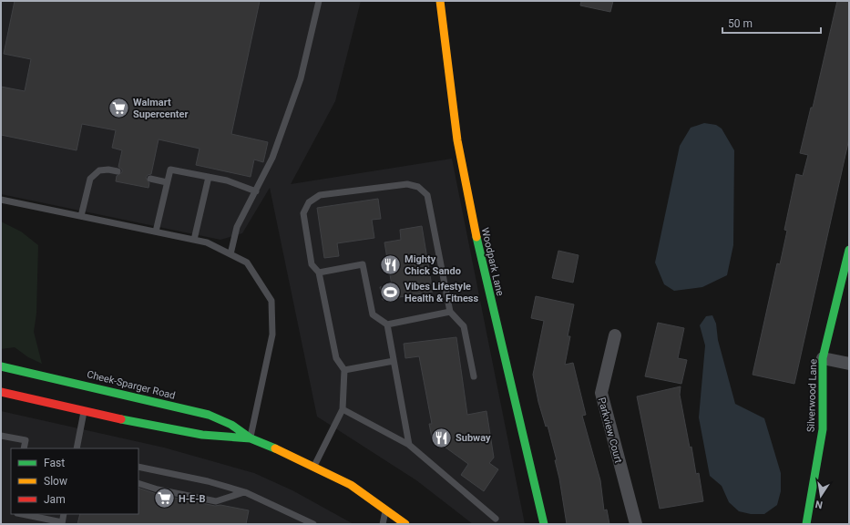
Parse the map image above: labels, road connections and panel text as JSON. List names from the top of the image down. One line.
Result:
{"streets":{"street":["Woodpark Lane","Cheek-Sparger Road","Silverwood Lane","Parkview Court"]},"places":{"supermarket":["Walmart Supercenter","H-E-B"],"restaurant":["Mighty Chick Sando","Subway"],"sports":["Vibes Lifestyle Health & Fitness"]},"legend":["Fast","Slow","Jam"],"scale_bar":"50 m","north":"bottom"}
